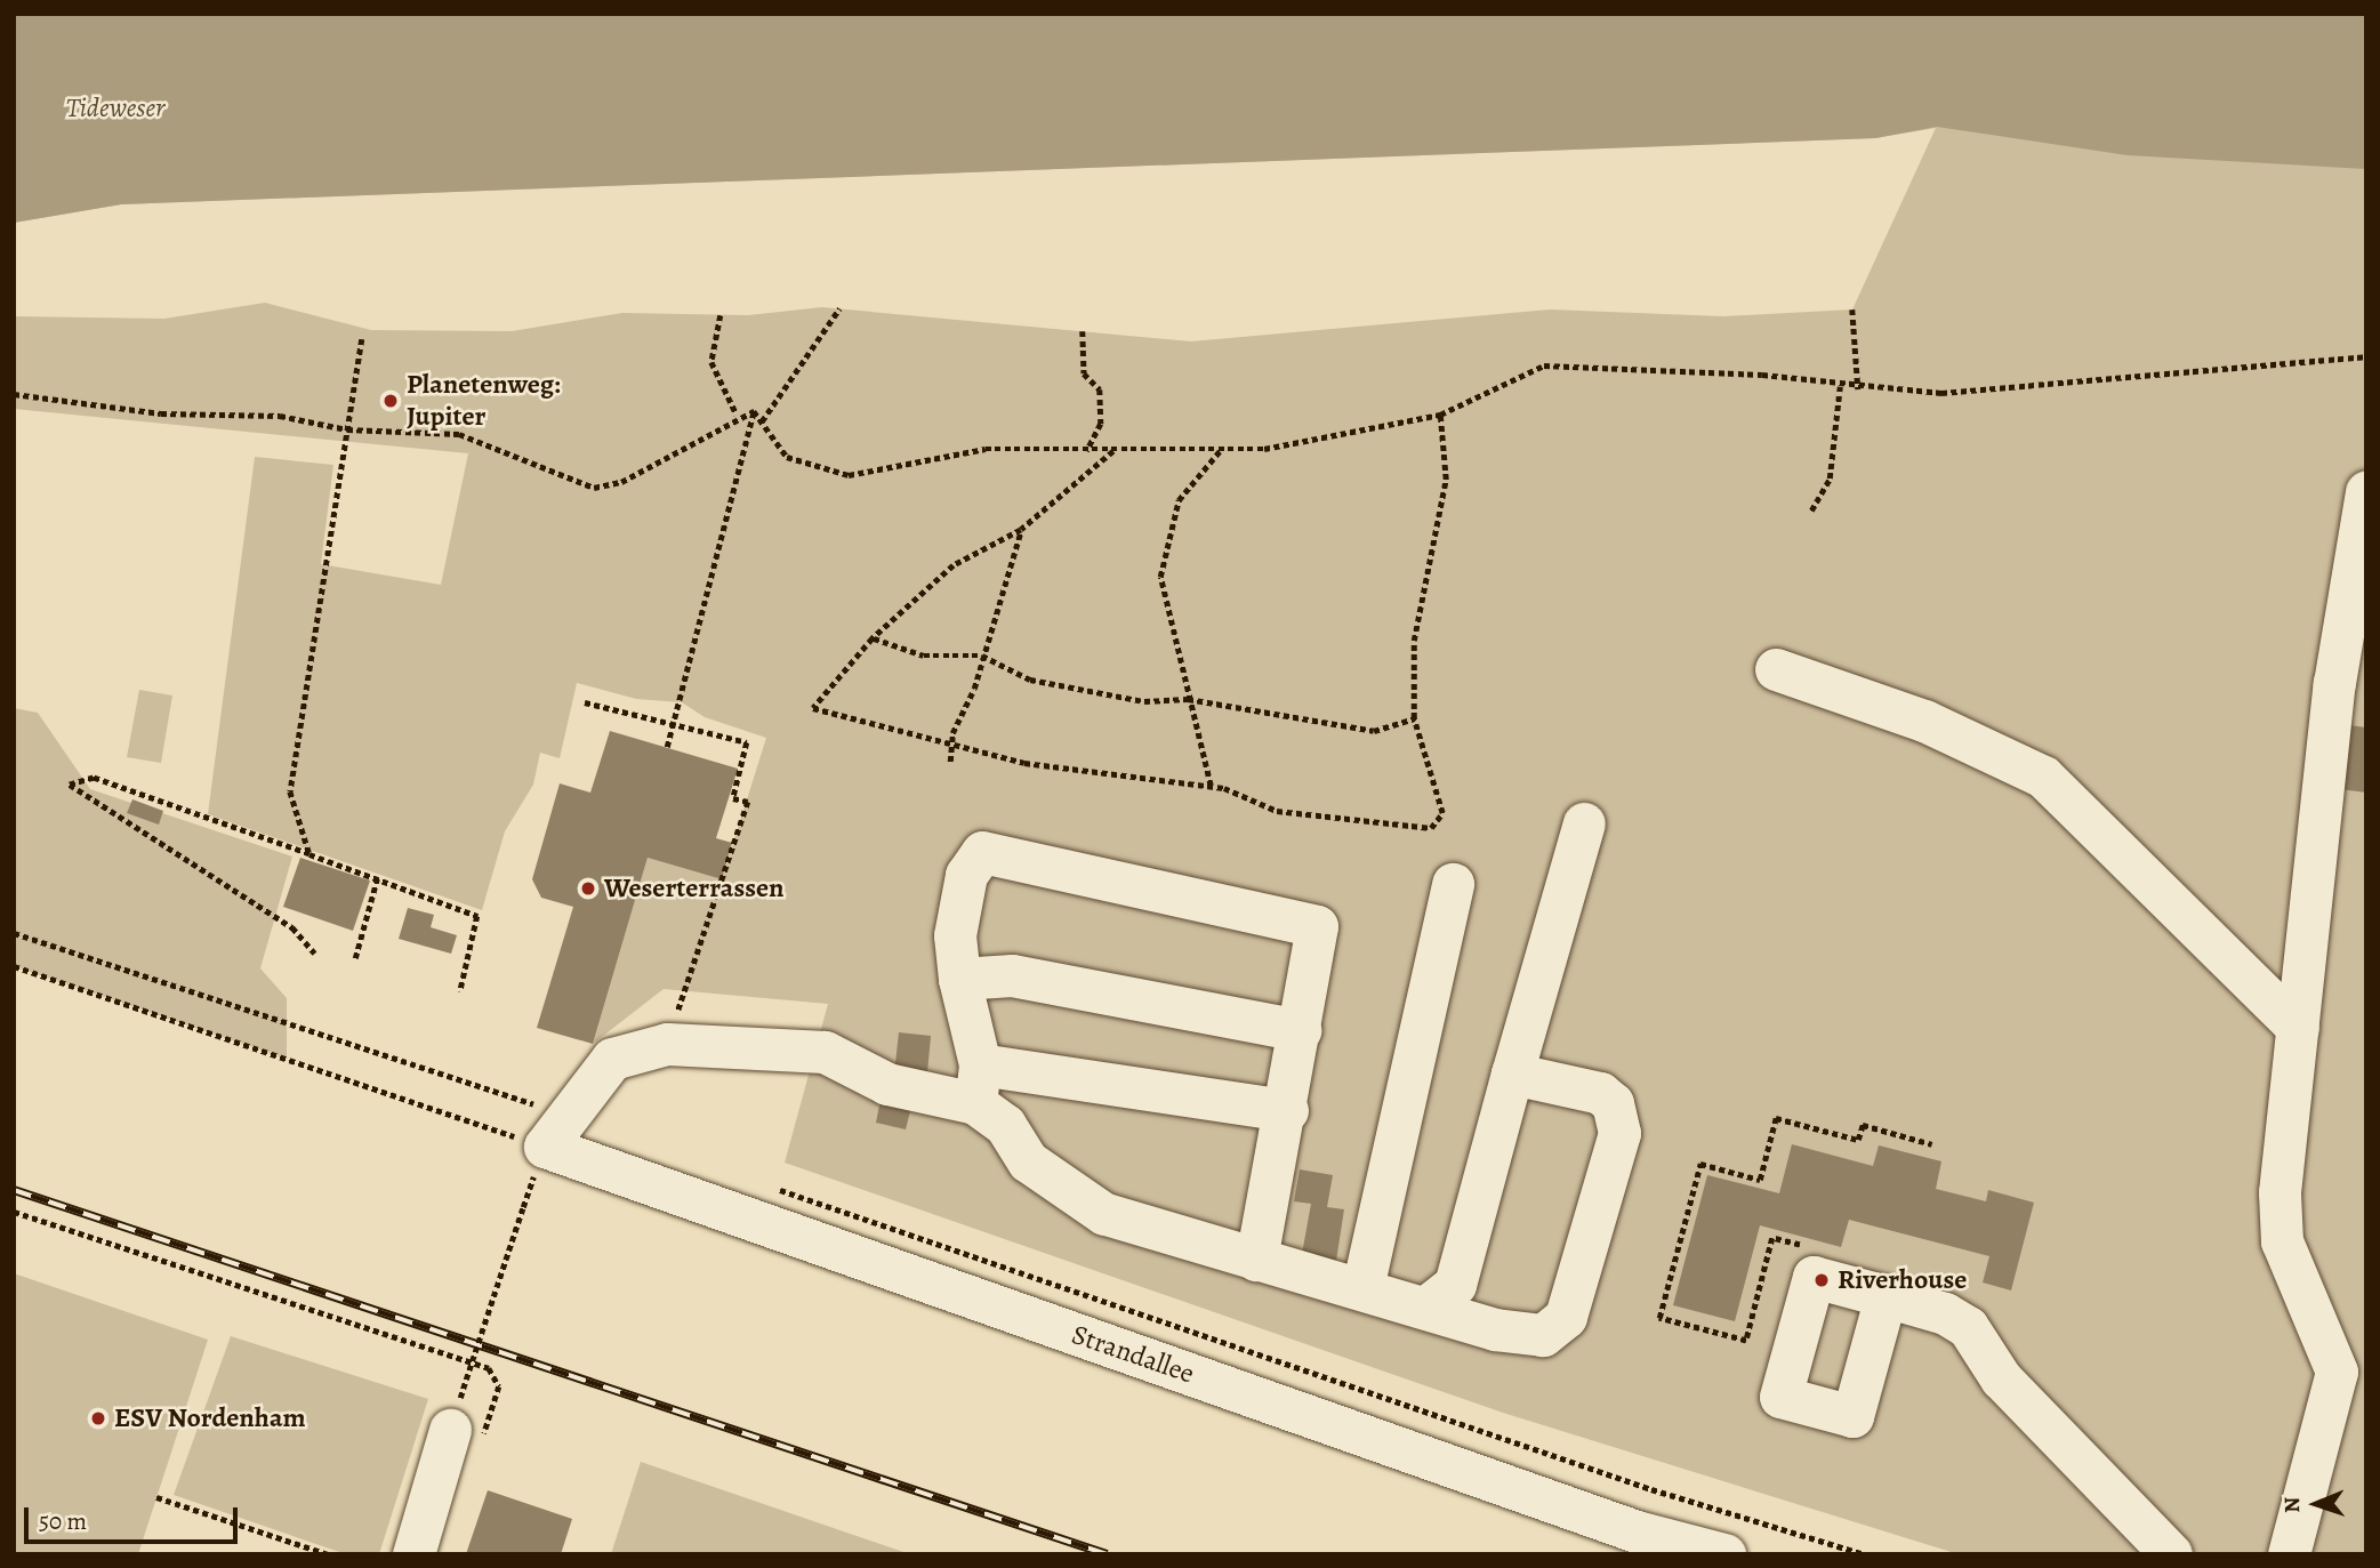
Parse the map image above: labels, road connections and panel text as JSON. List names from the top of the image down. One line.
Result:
{"streets":{"street":["Strandallee"]},"parks":["Tideweser"],"places":["Planetenweg: Jupiter","Weserterrassen","Riverhouse","ESV Nordenham"],"scale_bar":"50 m","north":"left"}
